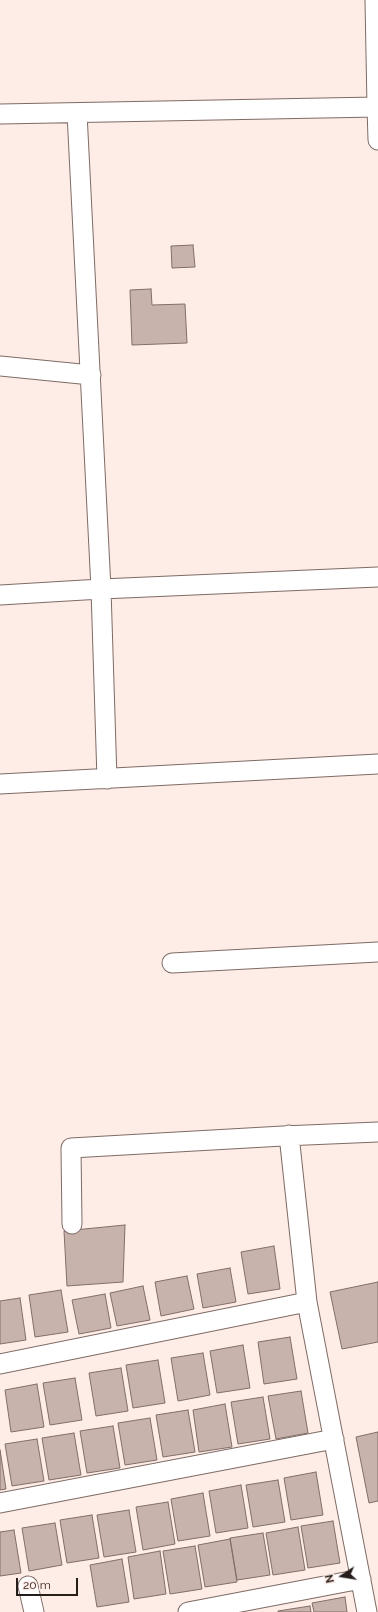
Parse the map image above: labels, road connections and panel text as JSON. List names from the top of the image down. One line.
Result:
{"scale_bar":"20 m","north":"left"}
